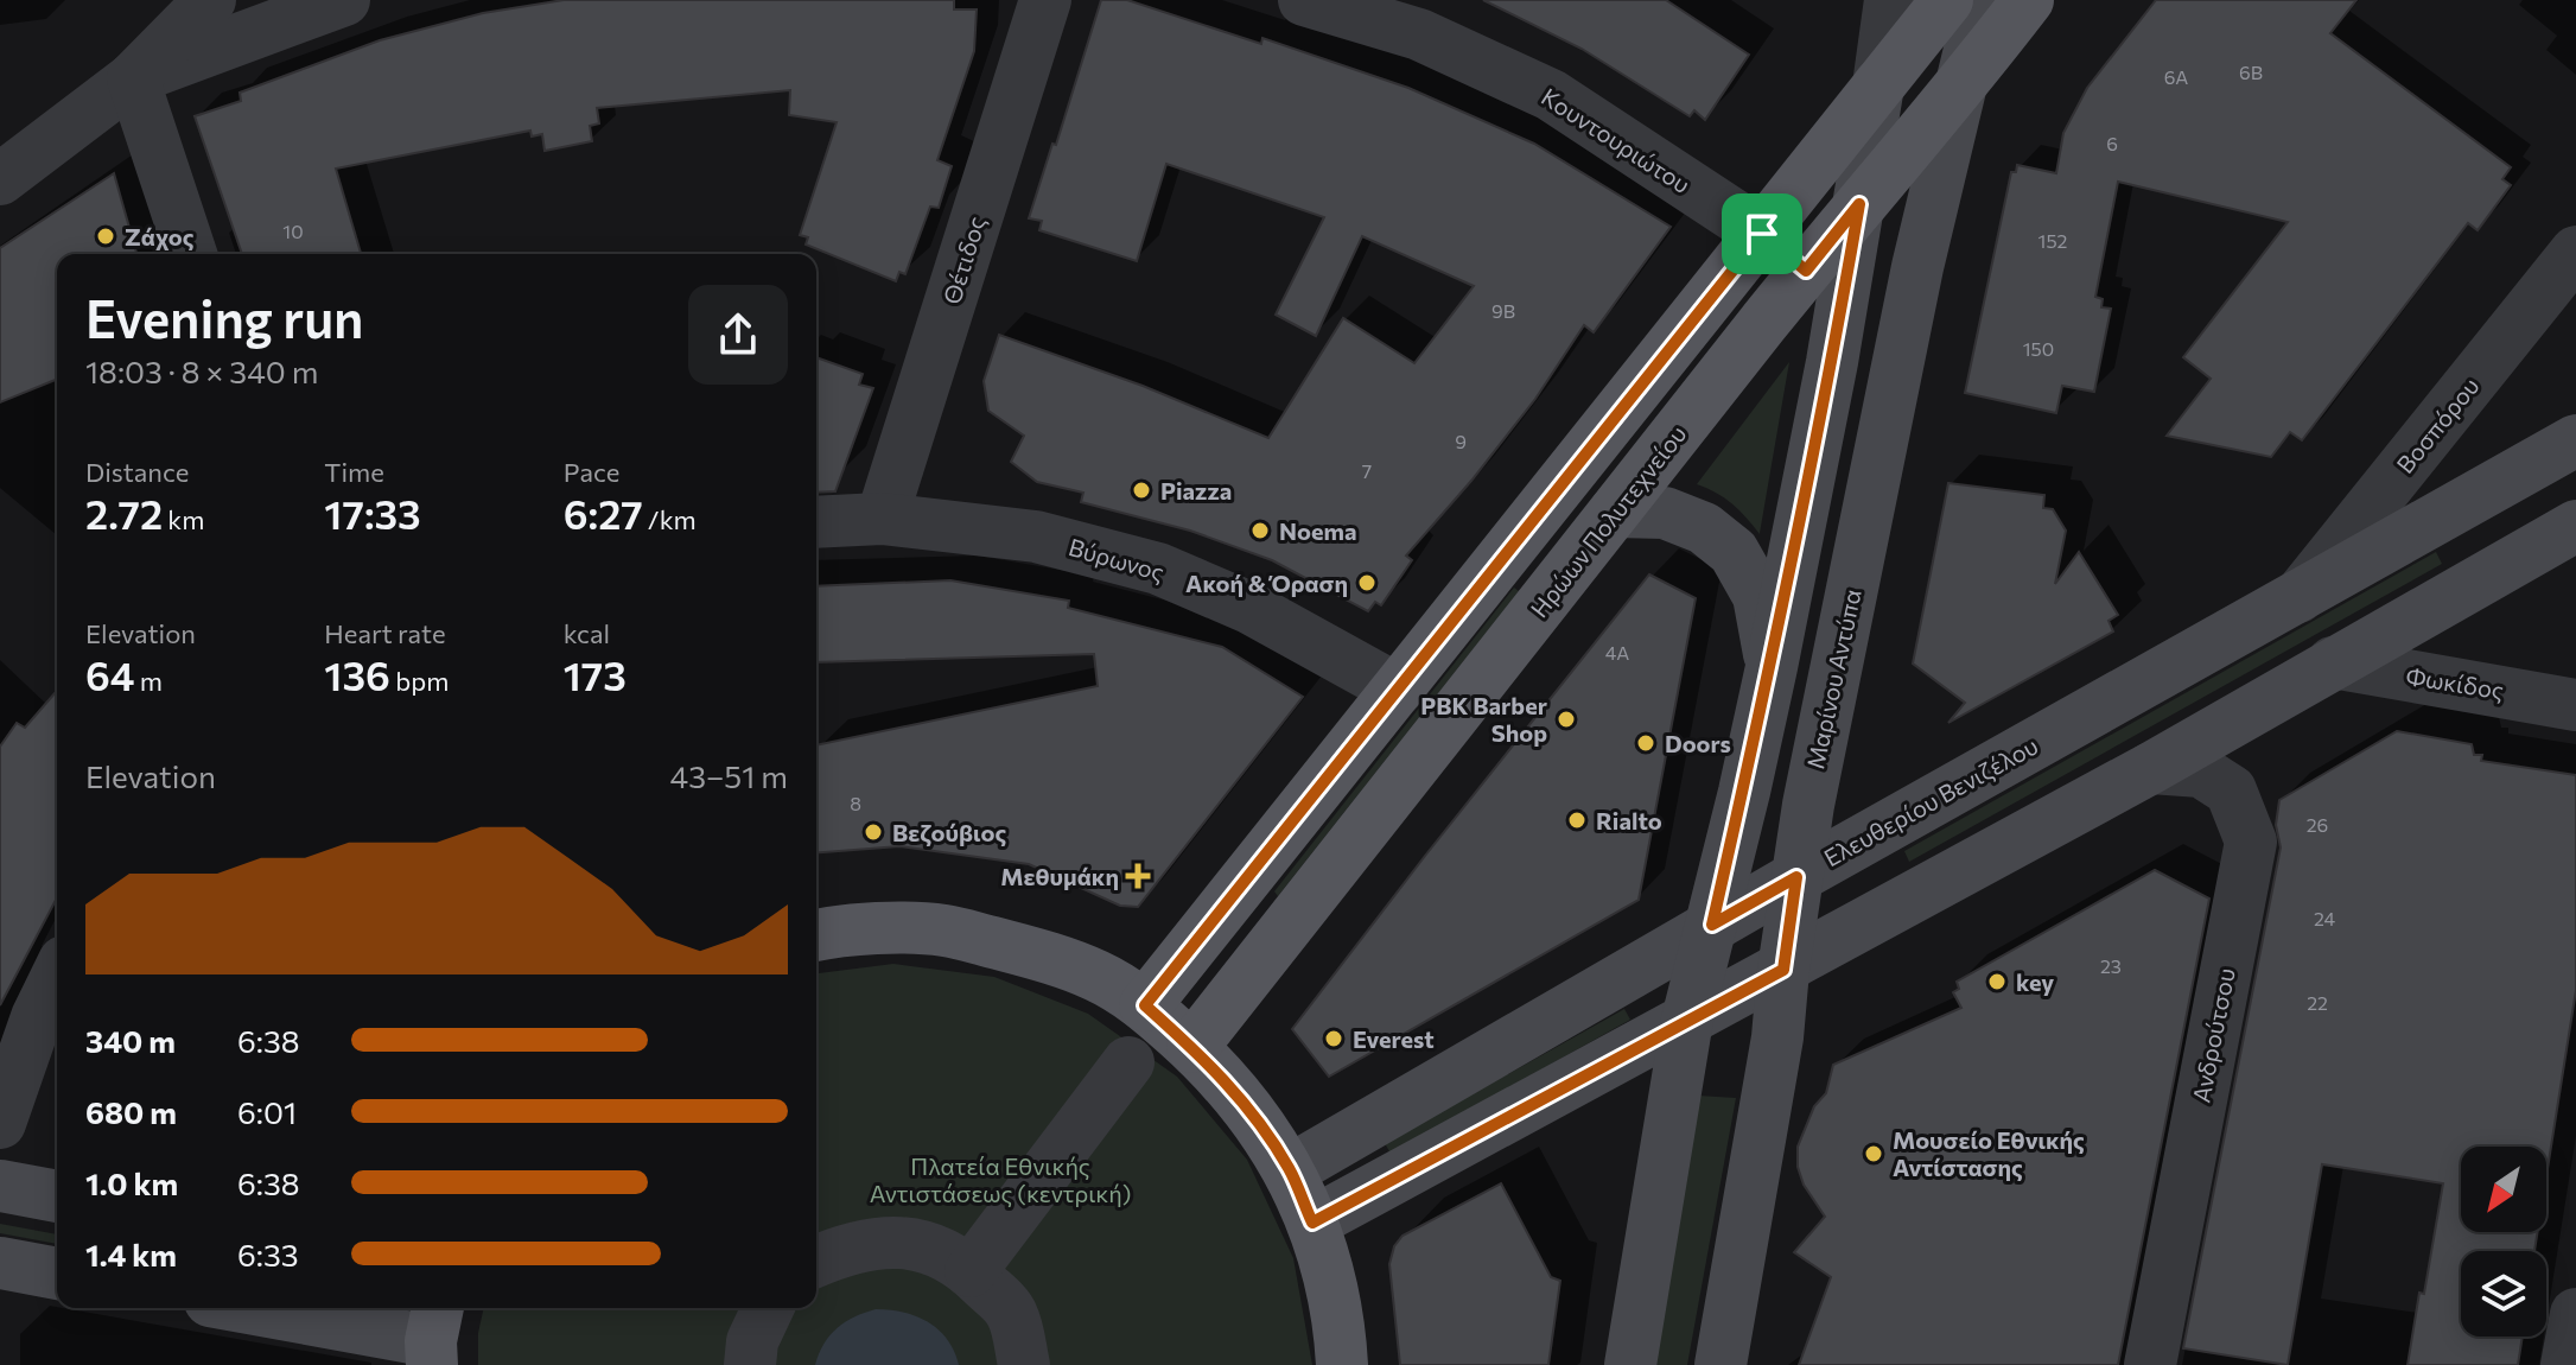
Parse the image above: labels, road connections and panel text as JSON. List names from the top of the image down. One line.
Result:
{"streets":{"main road":["Ηρώων Πολυτεχνείου"],"street":["Κουντουριώτου","Θέτιδος","Βοσπόρου","Βύρωνος","Μαρίνου Αντύπα","Φωκίδος","Ελευθερίου Βενιζέλου","Ανδρούτσου"]},"crossings":[["Κουντουριώτου","Ηρώων Πολυτεχνείου"],["Θέτιδος","Βύρωνος"],["Βοσπόρου","Ελευθερίου Βενιζέλου"],["Ηρώων Πολυτεχνείου","Μαρίνου Αντύπα"],["Μαρίνου Αντύπα","Ελευθερίου Βενιζέλου"]],"parks":["Πλατεία Εθνικής Αντιστάσεως (κεντρική)"],"places":{"other":["Ζάχος","Piazza","Noema","Ακοή & Όραση","PBK Barber Shop","Doors","Rialto","Βεζούβιος","key","Everest","Μουσείο Εθνικής Αντίστασης"],"health":["Μεθυμάκη"]},"house_numbers":["6Β","6Α","6","10","152","9Β","150","9","7","4Α","8","26","24","23","22"],"north":"bottom left","page":{"heading":["Evening run","18:03 · 8 × 340 m"],"stats":[["Distance","2.72 km"],["Time","17:33"],["Pace","6:27 /km"],["Elevation","64 m"],["Heart rate","136 bpm"],["kcal","173"]],"chart":["Elevation","43–51 m"],"list":[{"name":"340 m","note":"6:38"},{"name":"680 m","note":"6:01"},{"name":"1.0 km","note":"6:38"},{"name":"1.4 km","note":"6:33"}]}}
